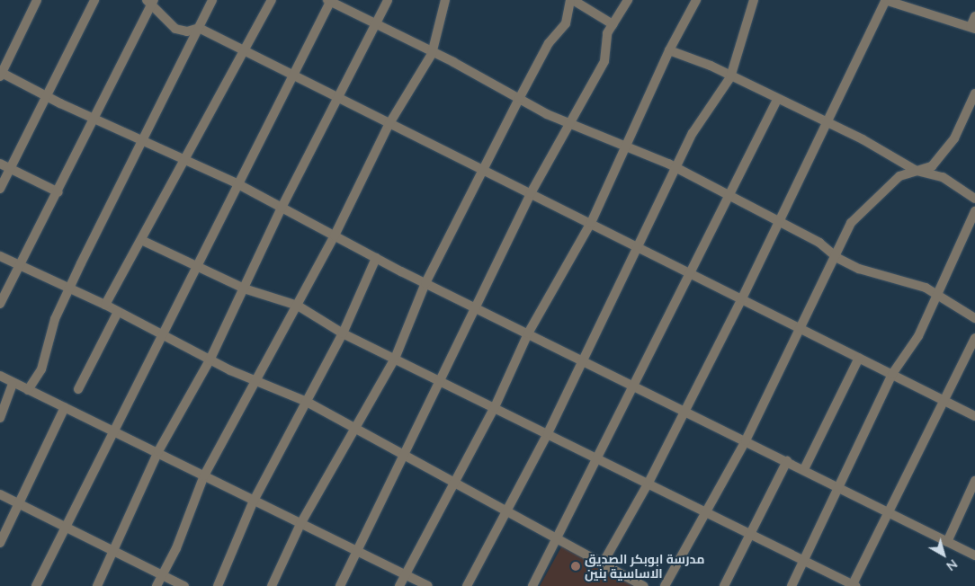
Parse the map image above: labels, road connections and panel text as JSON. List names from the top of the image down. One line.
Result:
{"places":["مدرسة ابوبكر الصديق الاساسية بنين"],"north":"bottom right"}
